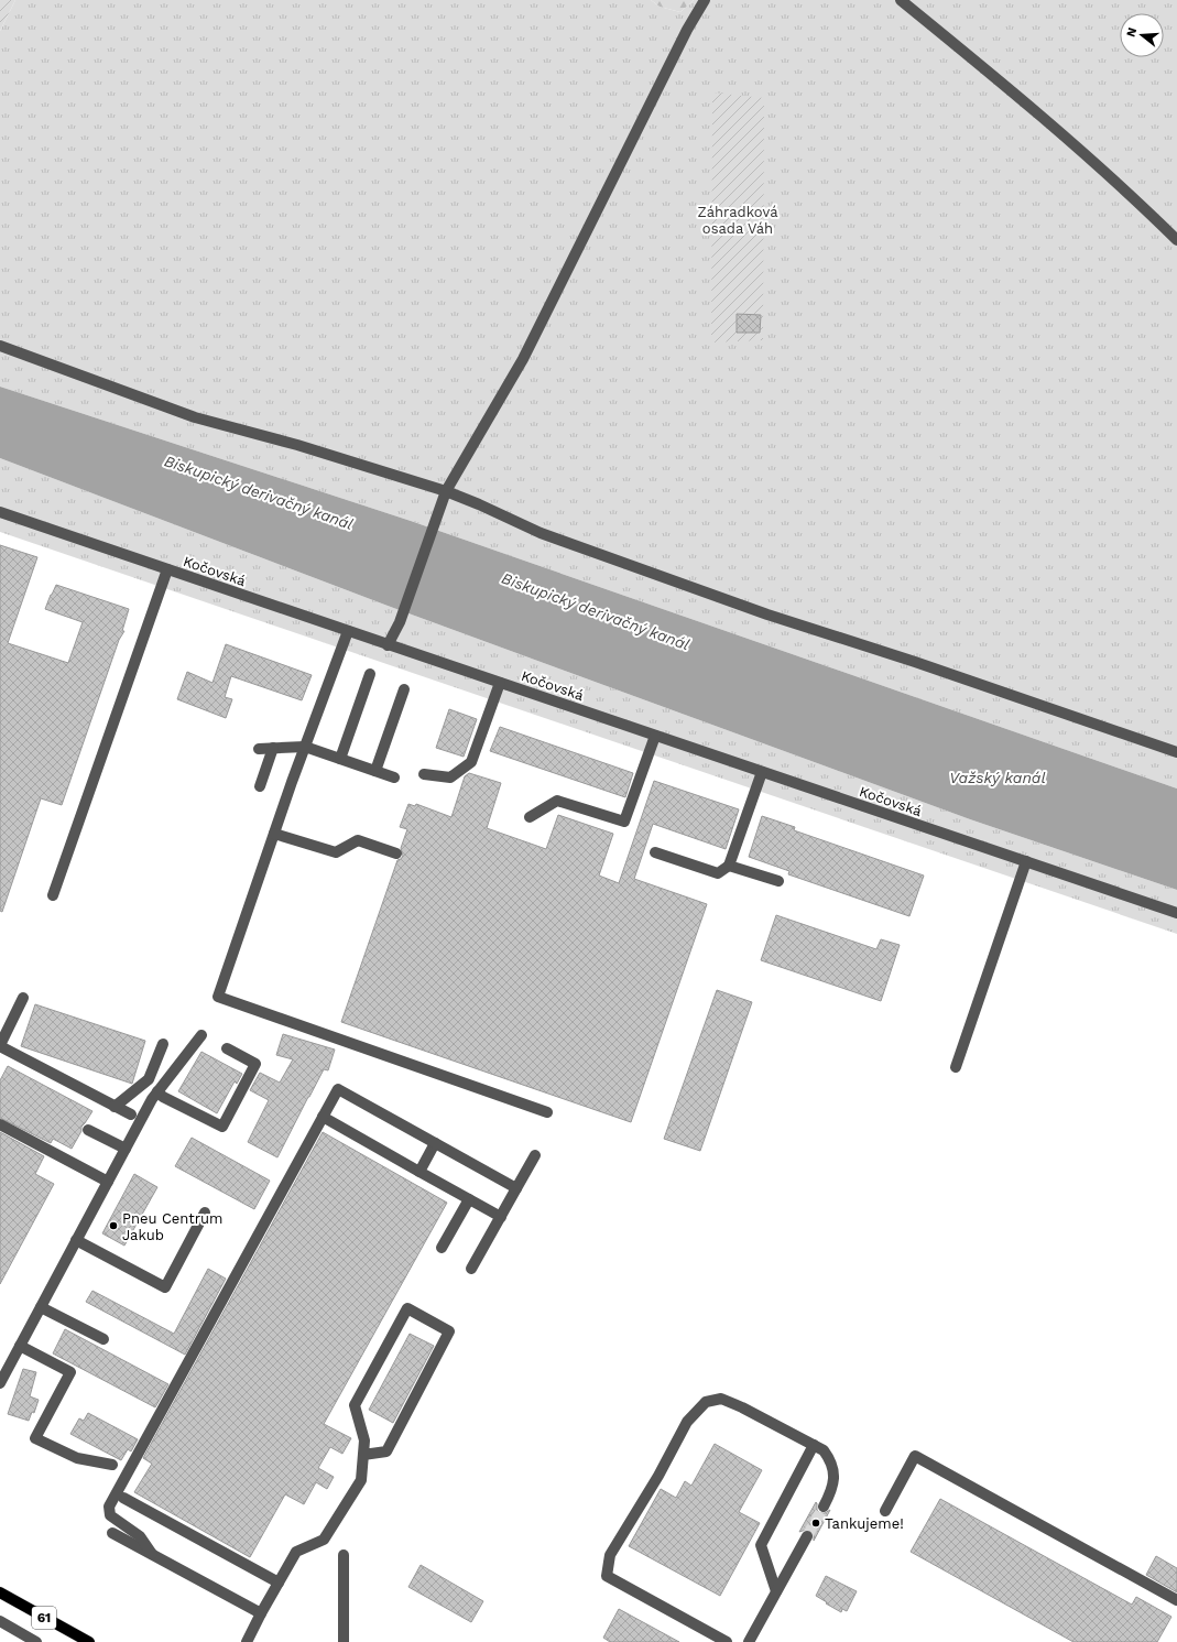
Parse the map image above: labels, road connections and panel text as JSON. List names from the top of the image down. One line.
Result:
{"streets":{"main road":["61"],"street":["Kočovská"]},"water":["Biskupický derivačný kanál","Važský kanál"],"parks":["Záhradková osada Váh"],"places":["Pneu Centrum Jakub","Tankujeme!"],"north":"left"}
